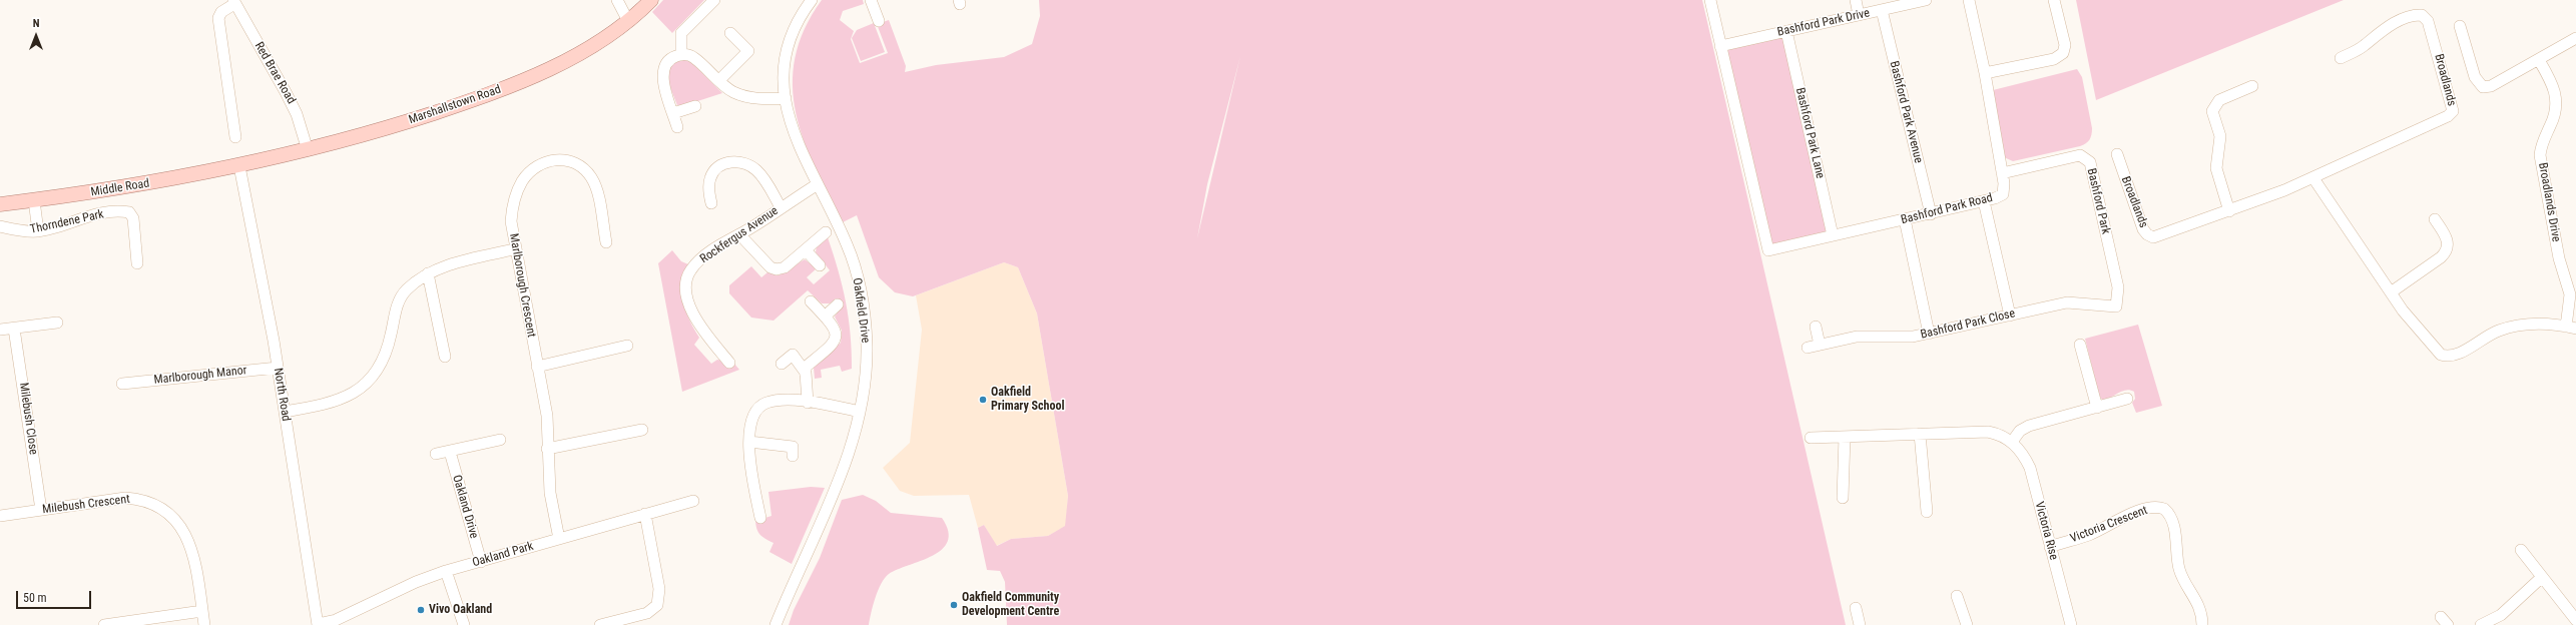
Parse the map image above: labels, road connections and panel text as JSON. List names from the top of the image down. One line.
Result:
{"streets":{"main road":["Marshallstown Road","Middle Road"],"street":["Bashford Park Drive","Red Brae Road","Broadlands","Bashford Park Avenue","Bashford Park Lane","Bashford Park","Broadlands Drive","Bashford Park Road","Thorndene Park","Rockfergus Avenue","Marlborough Crescent","Oakfield Drive","Bashford Park Close","Marlborough Manor","North Road","Milebush Close","Milebush Crescent","Oakland Drive","Victoria Crescent","Victoria Rise","Oakland Park"]},"crossings":[["Bashford Park Drive","Bashford Park Avenue"],["Bashford Park Drive","Bashford Park Lane"],["Bashford Park Drive","Bashford Park Road"],["Red Brae Road","Marshallstown Road"],["Marshallstown Road","Middle Road"],["Marshallstown Road","North Road"],["Bashford Park Avenue","Bashford Park Road"],["Bashford Park Lane","Bashford Park Road"],["Middle Road","North Road"],["Bashford Park","Bashford Park Road"],["Bashford Park","Bashford Park Close"],["Rockfergus Avenue","Oakfield Drive"],["Marlborough Crescent","Oakland Park"],["Marlborough Manor","North Road"],["North Road","Oakland Park"],["Milebush Close","Milebush Crescent"],["Oakland Drive","Oakland Park"],["Victoria Crescent","Victoria Rise"]],"places":["Oakfield Primary School","Oakfield Community Development Centre","Vivo Oakland"],"scale_bar":"50 m","north":"top"}
